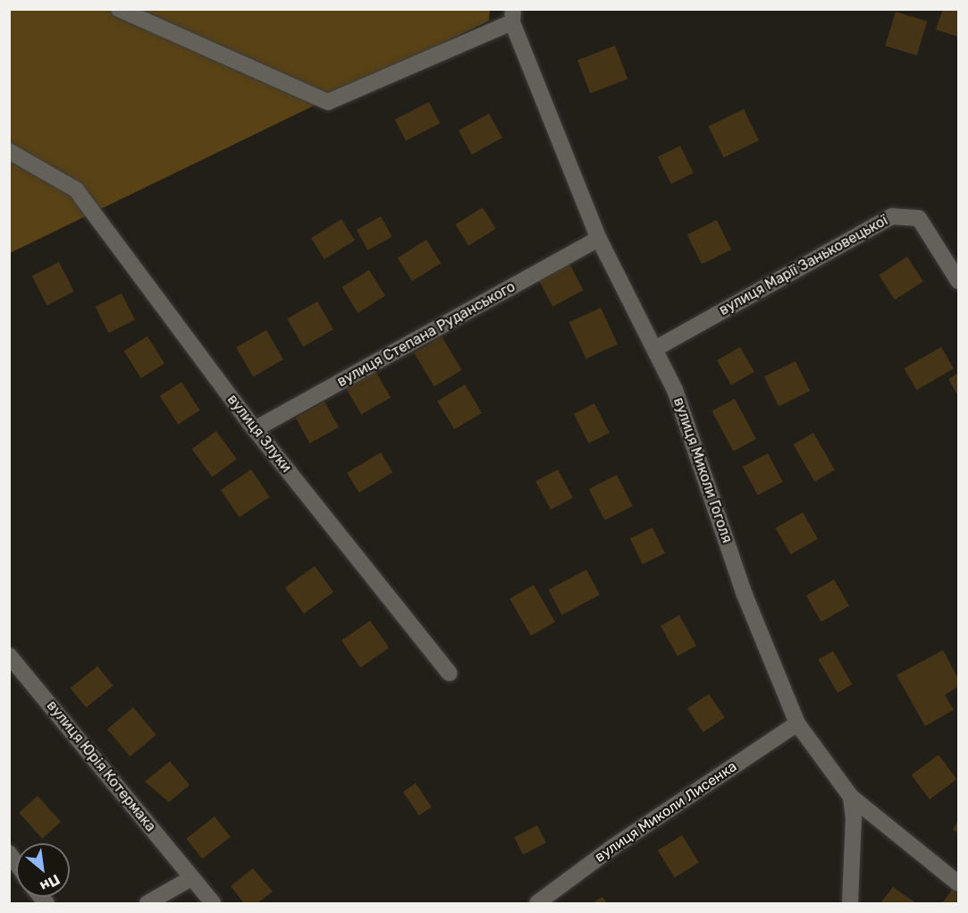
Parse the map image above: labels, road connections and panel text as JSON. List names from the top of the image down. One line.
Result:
{"streets":{"street":["вулиця Марії Заньковецької","вулиця Степана Руданського","вулиця Злуки","вулиця Миколи Гоголя","вулиця Юрія Котермака","вулиця Миколи Лисенка"]},"crossings":[["вулиця Марії Заньковецької","вулиця Миколи Гоголя"],["вулиця Степана Руданського","вулиця Злуки"],["вулиця Степана Руданського","вулиця Миколи Гоголя"],["вулиця Миколи Гоголя","вулиця Миколи Лисенка"]],"north":"bottom right"}
